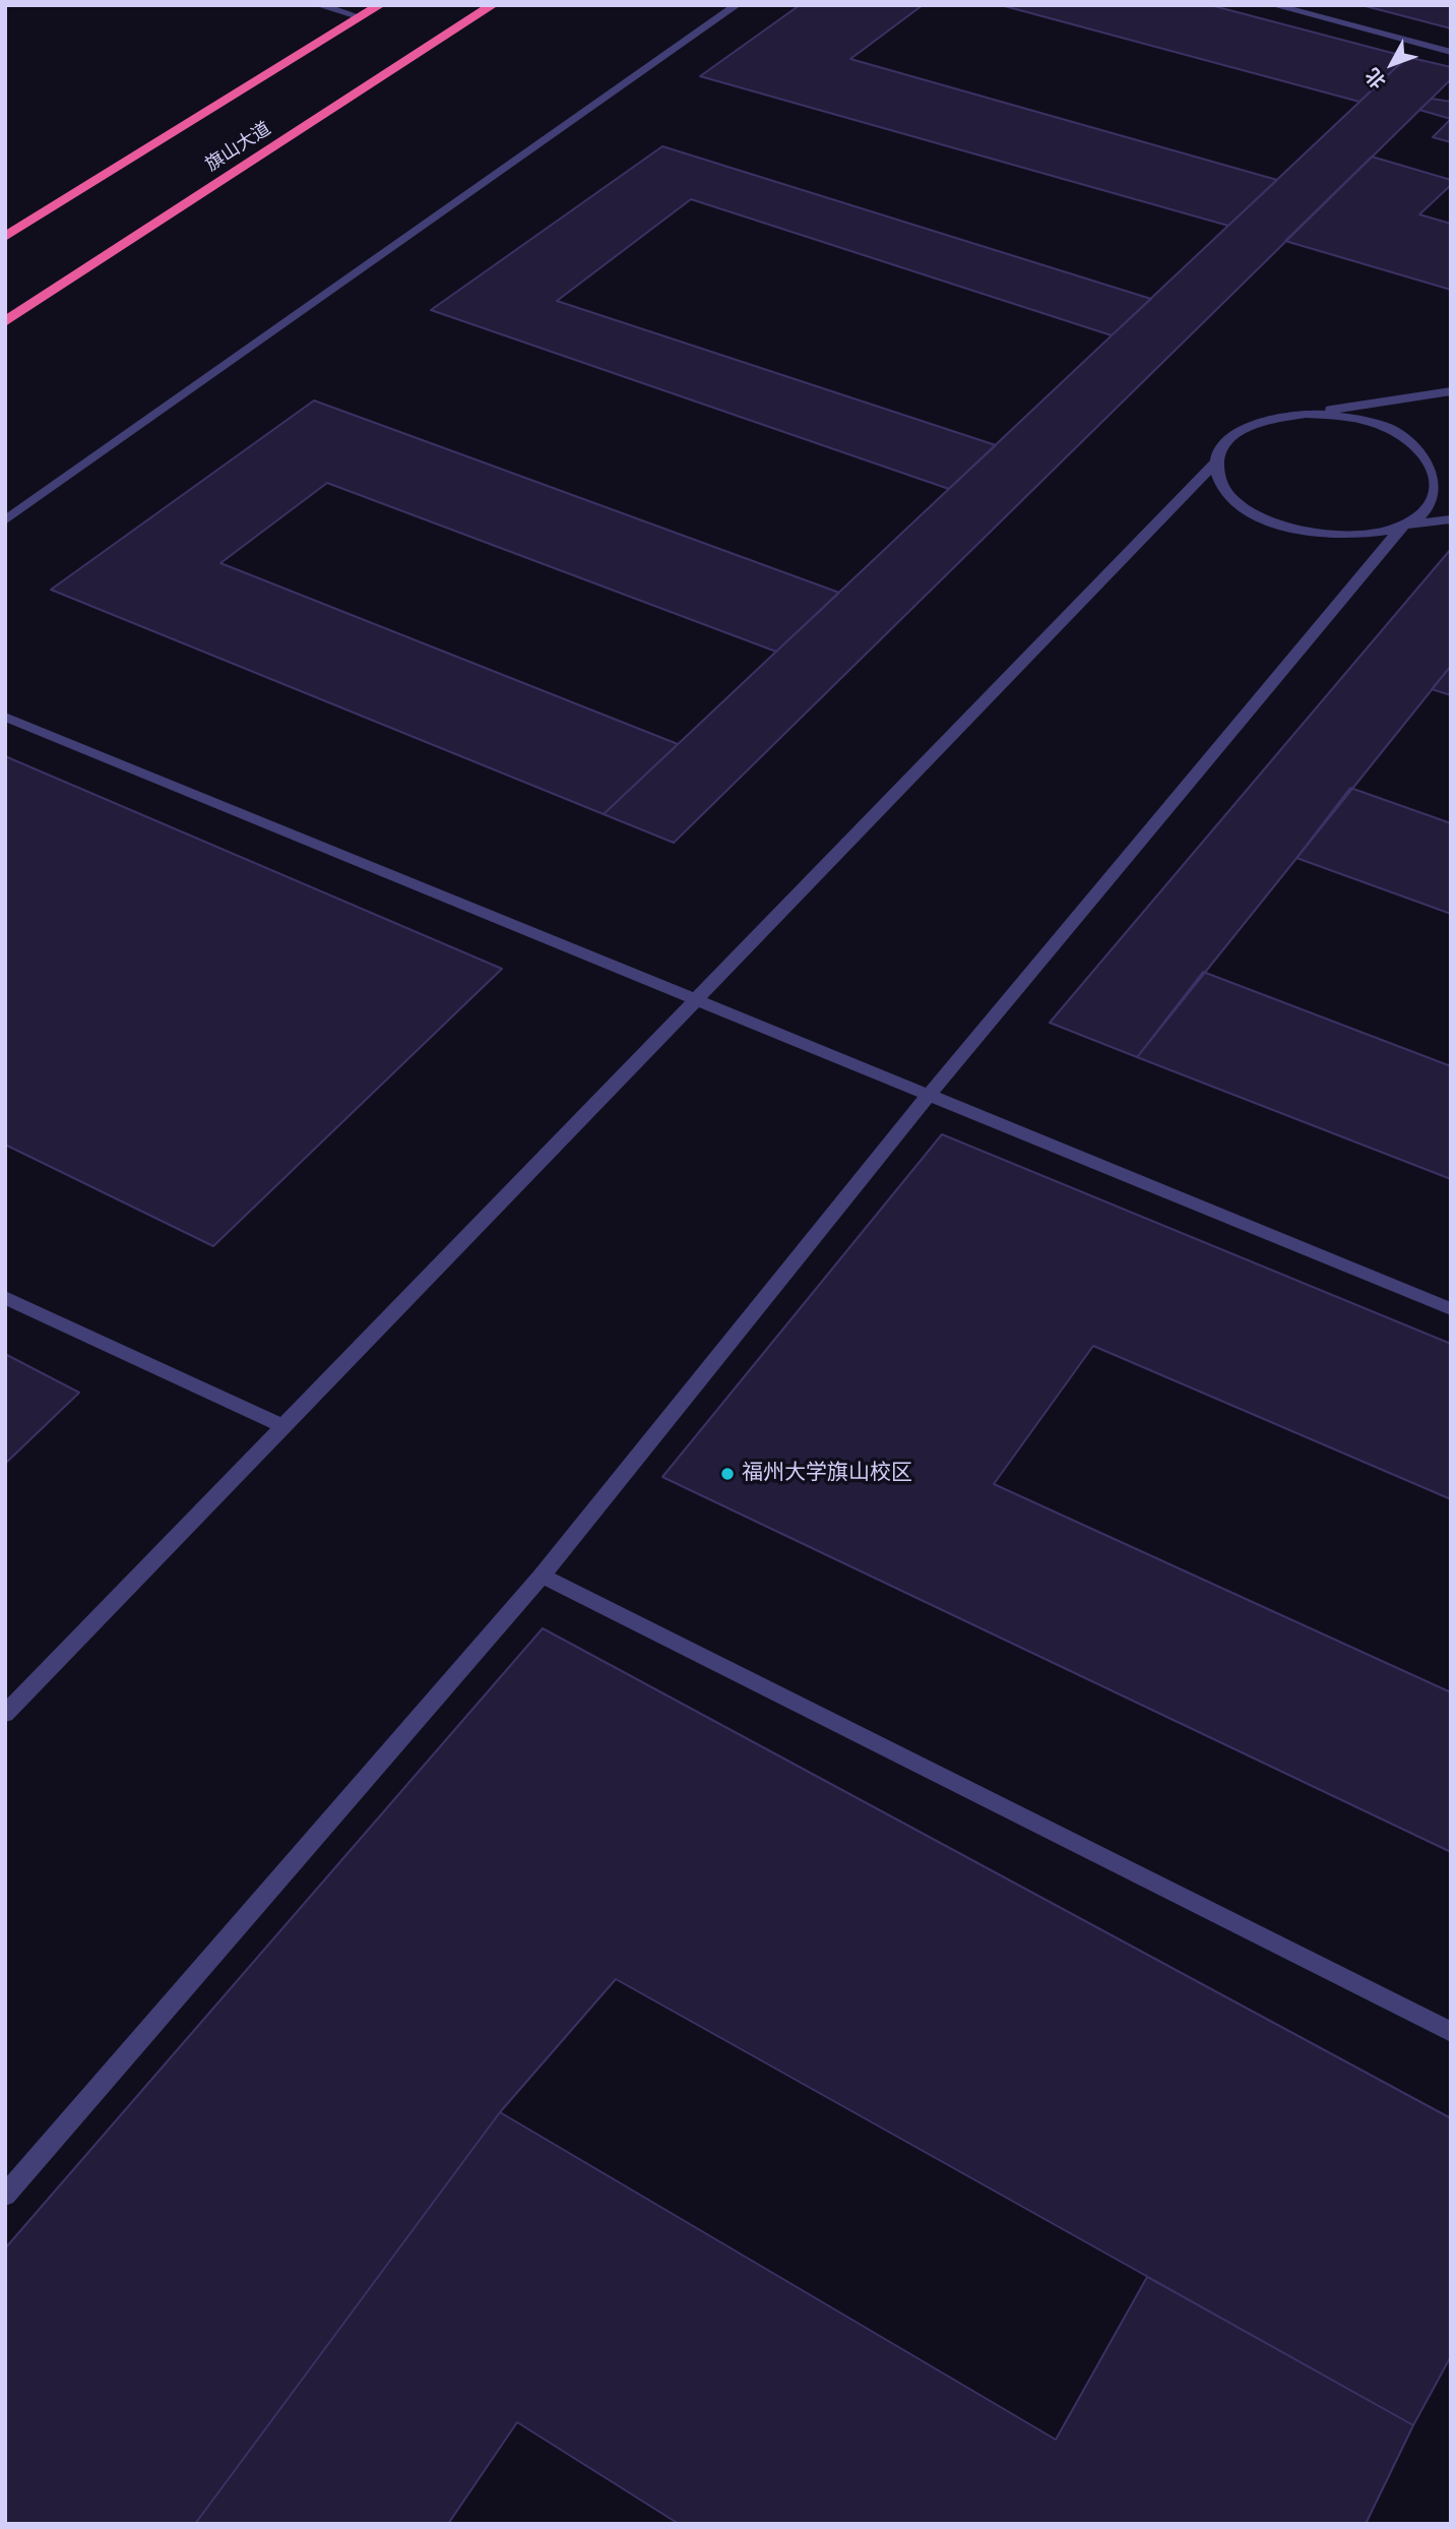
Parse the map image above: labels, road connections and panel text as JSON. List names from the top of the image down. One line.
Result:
{"streets":{"highway":["旗山大道"]},"places":["福州大学旗山校区"],"north":"bottom left"}
